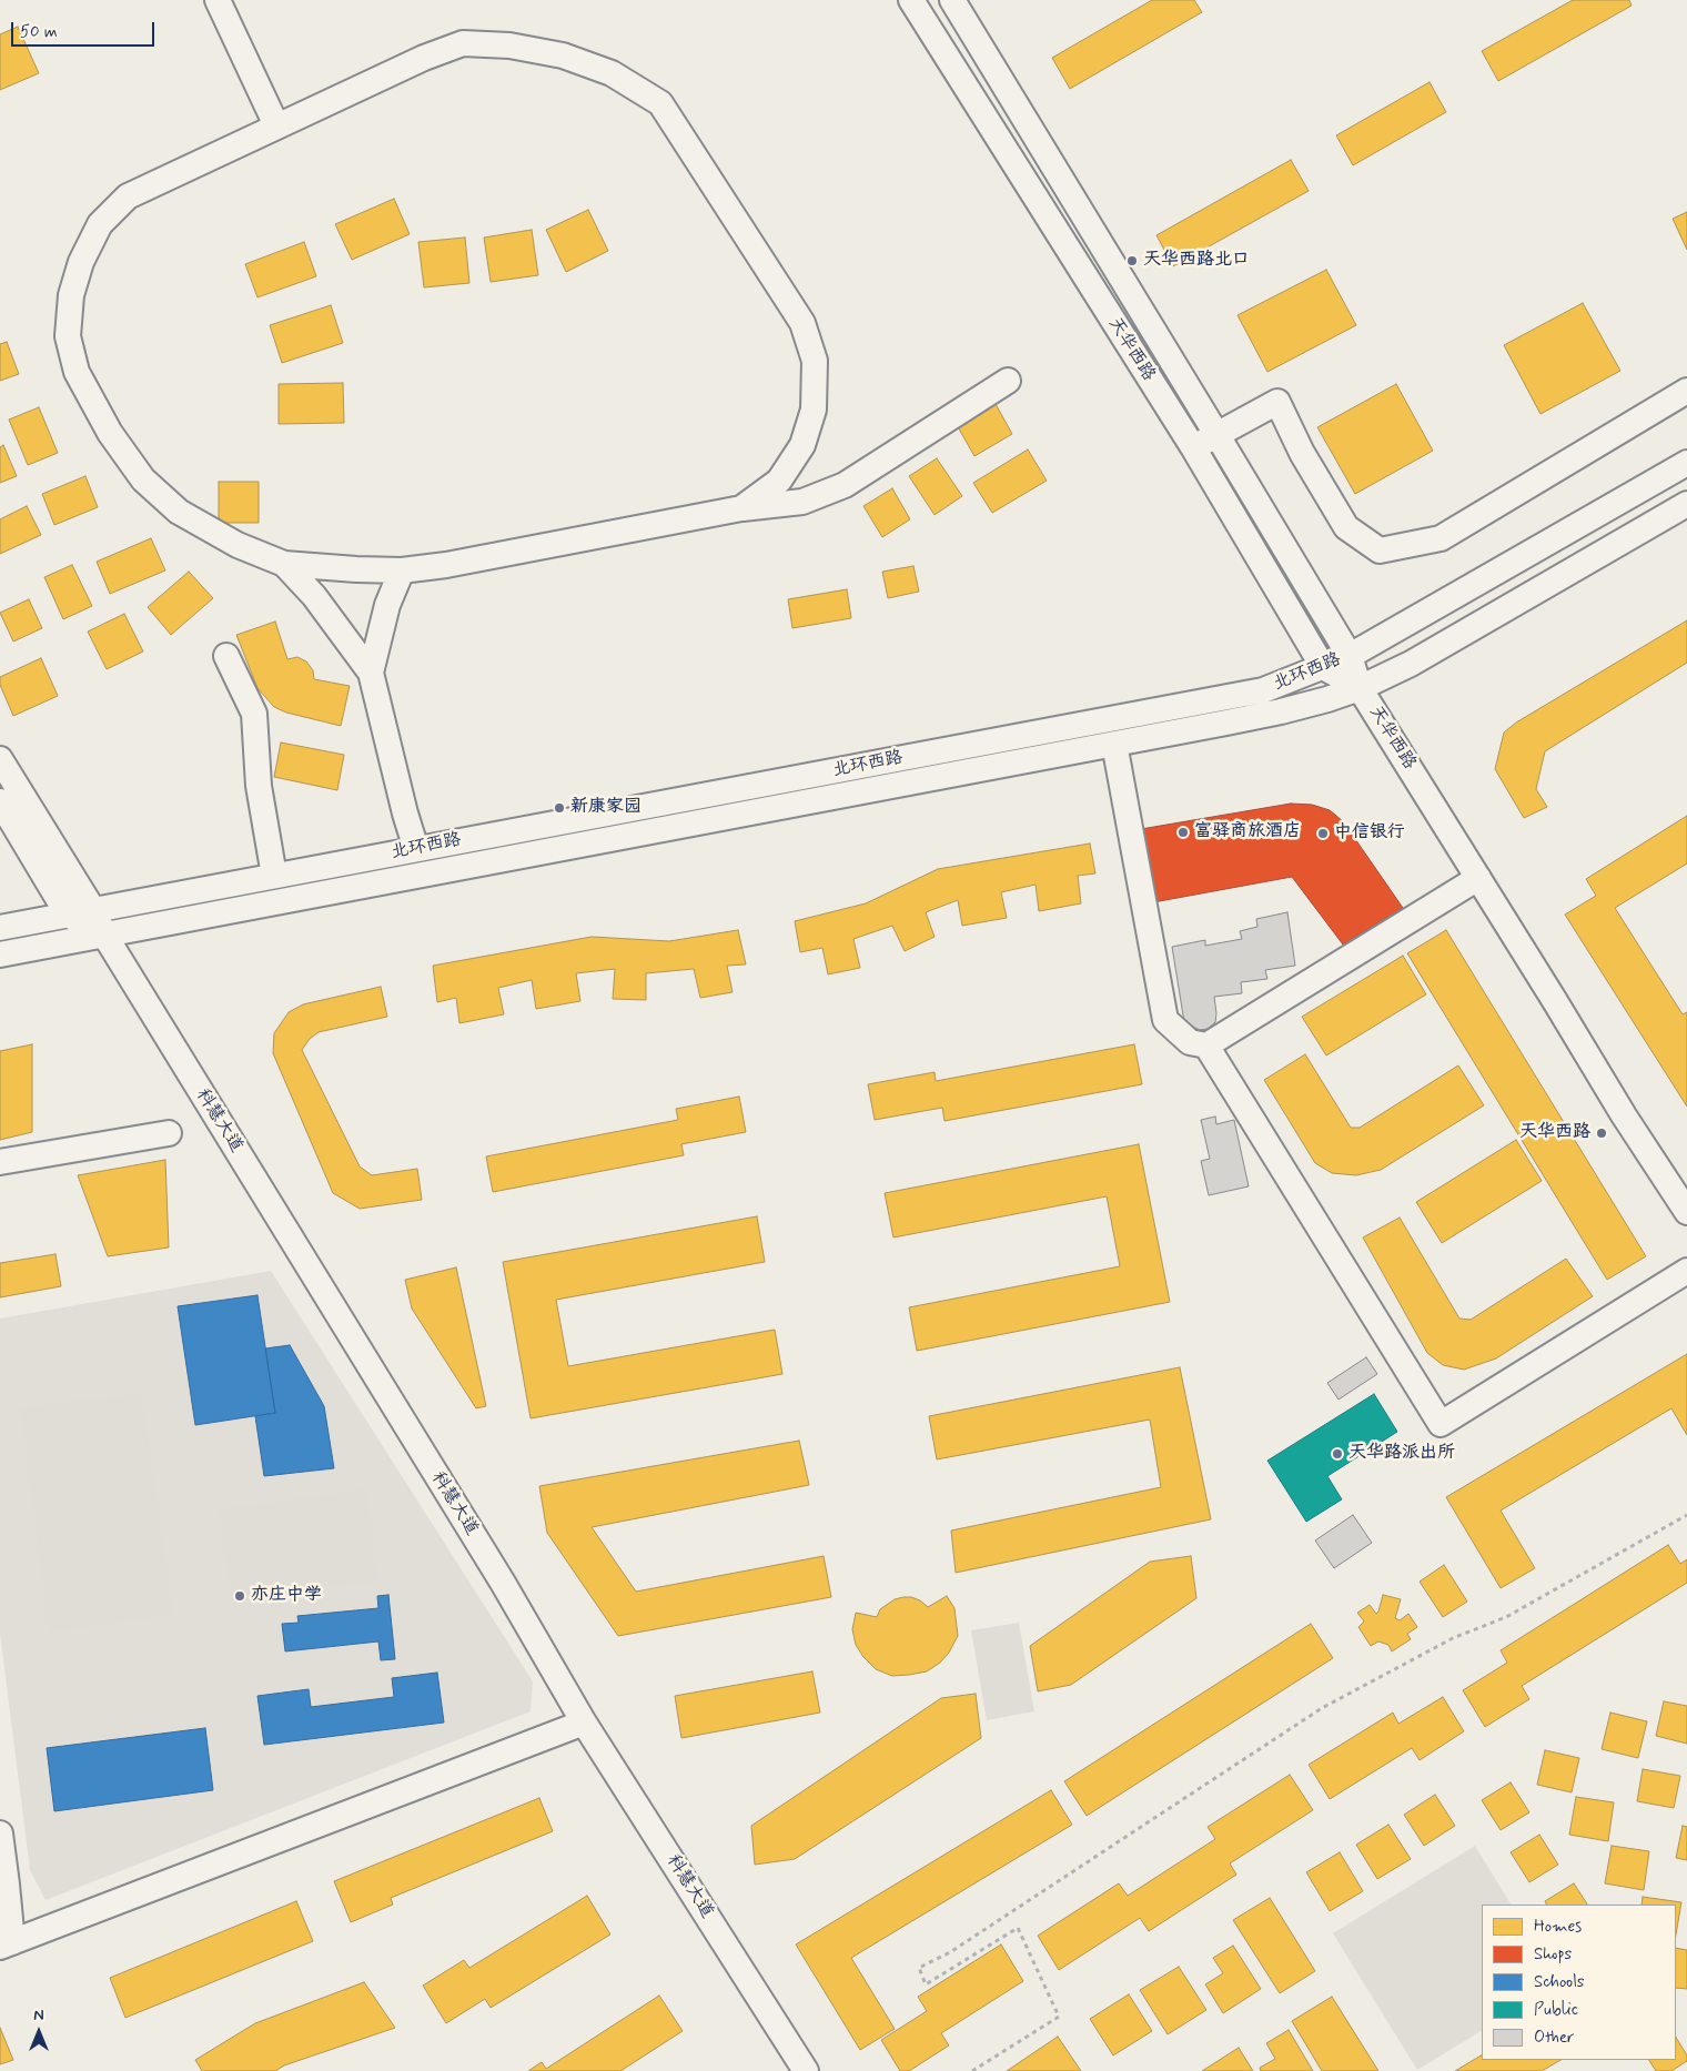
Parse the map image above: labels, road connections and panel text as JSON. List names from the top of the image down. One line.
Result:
{"streets":{"street":["天华西路","北环西路","科慧大道"]},"crossings":[["天华西路","北环西路"],["北环西路","科慧大道"]],"places":["天华西路北口","新康家园","富驿商旅酒店","中信银行","天华西路","天华路派出所","亦庄中学"],"legend":["Homes","Shops","Schools","Public","Other"],"scale_bar":"50 m","north":"top"}
